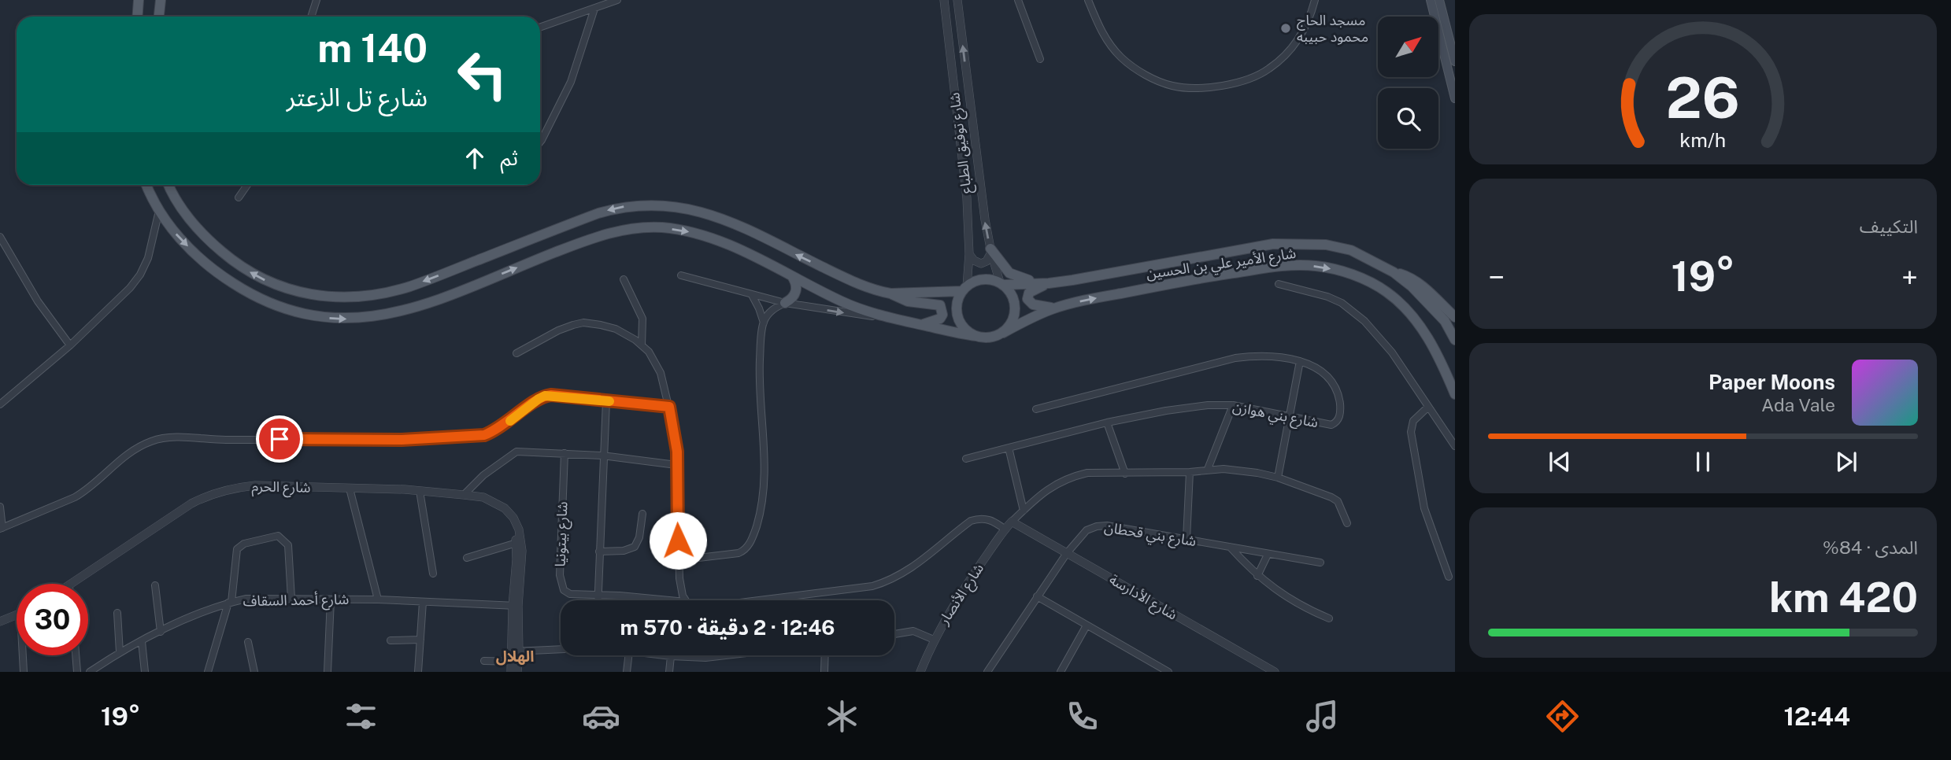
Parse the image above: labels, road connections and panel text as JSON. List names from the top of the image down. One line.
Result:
{"streets":{"main road":["شارع الأمير علي بن الحسين"],"street":["شارع توفيق الطباع","شارع بني هوازن","شارع الحرم","شارع بيتونيا","شارع بني قحطان","شارع الأنصار","شارع الأدارسة","شارع أحمد السقاف"]},"crossings":[["شارع توفيق الطباع","شارع الأمير علي بن الحسين"],["شارع بيتونيا","شارع الأنصار"],["شارع بني قحطان","شارع الأدارسة"],["شارع الأنصار","شارع الأدارسة"]],"districts":["الهلال"],"places":["مسجد الحاج محمود حبيبه"],"north":"top right","page":{"turn":["140 m","شارع تل الزعتر"],"then":"ثم","tile":["التكييف",["المدى · 84%","420 km"]],"heat":["−","19°","+"],"song":["Paper Moons","Ada Vale"],"limit":"30","trip":"12:46 · 2 دقيقة · 570 m","tabs":["12:44","19°"],"gauge":["26","km/h"]}}
